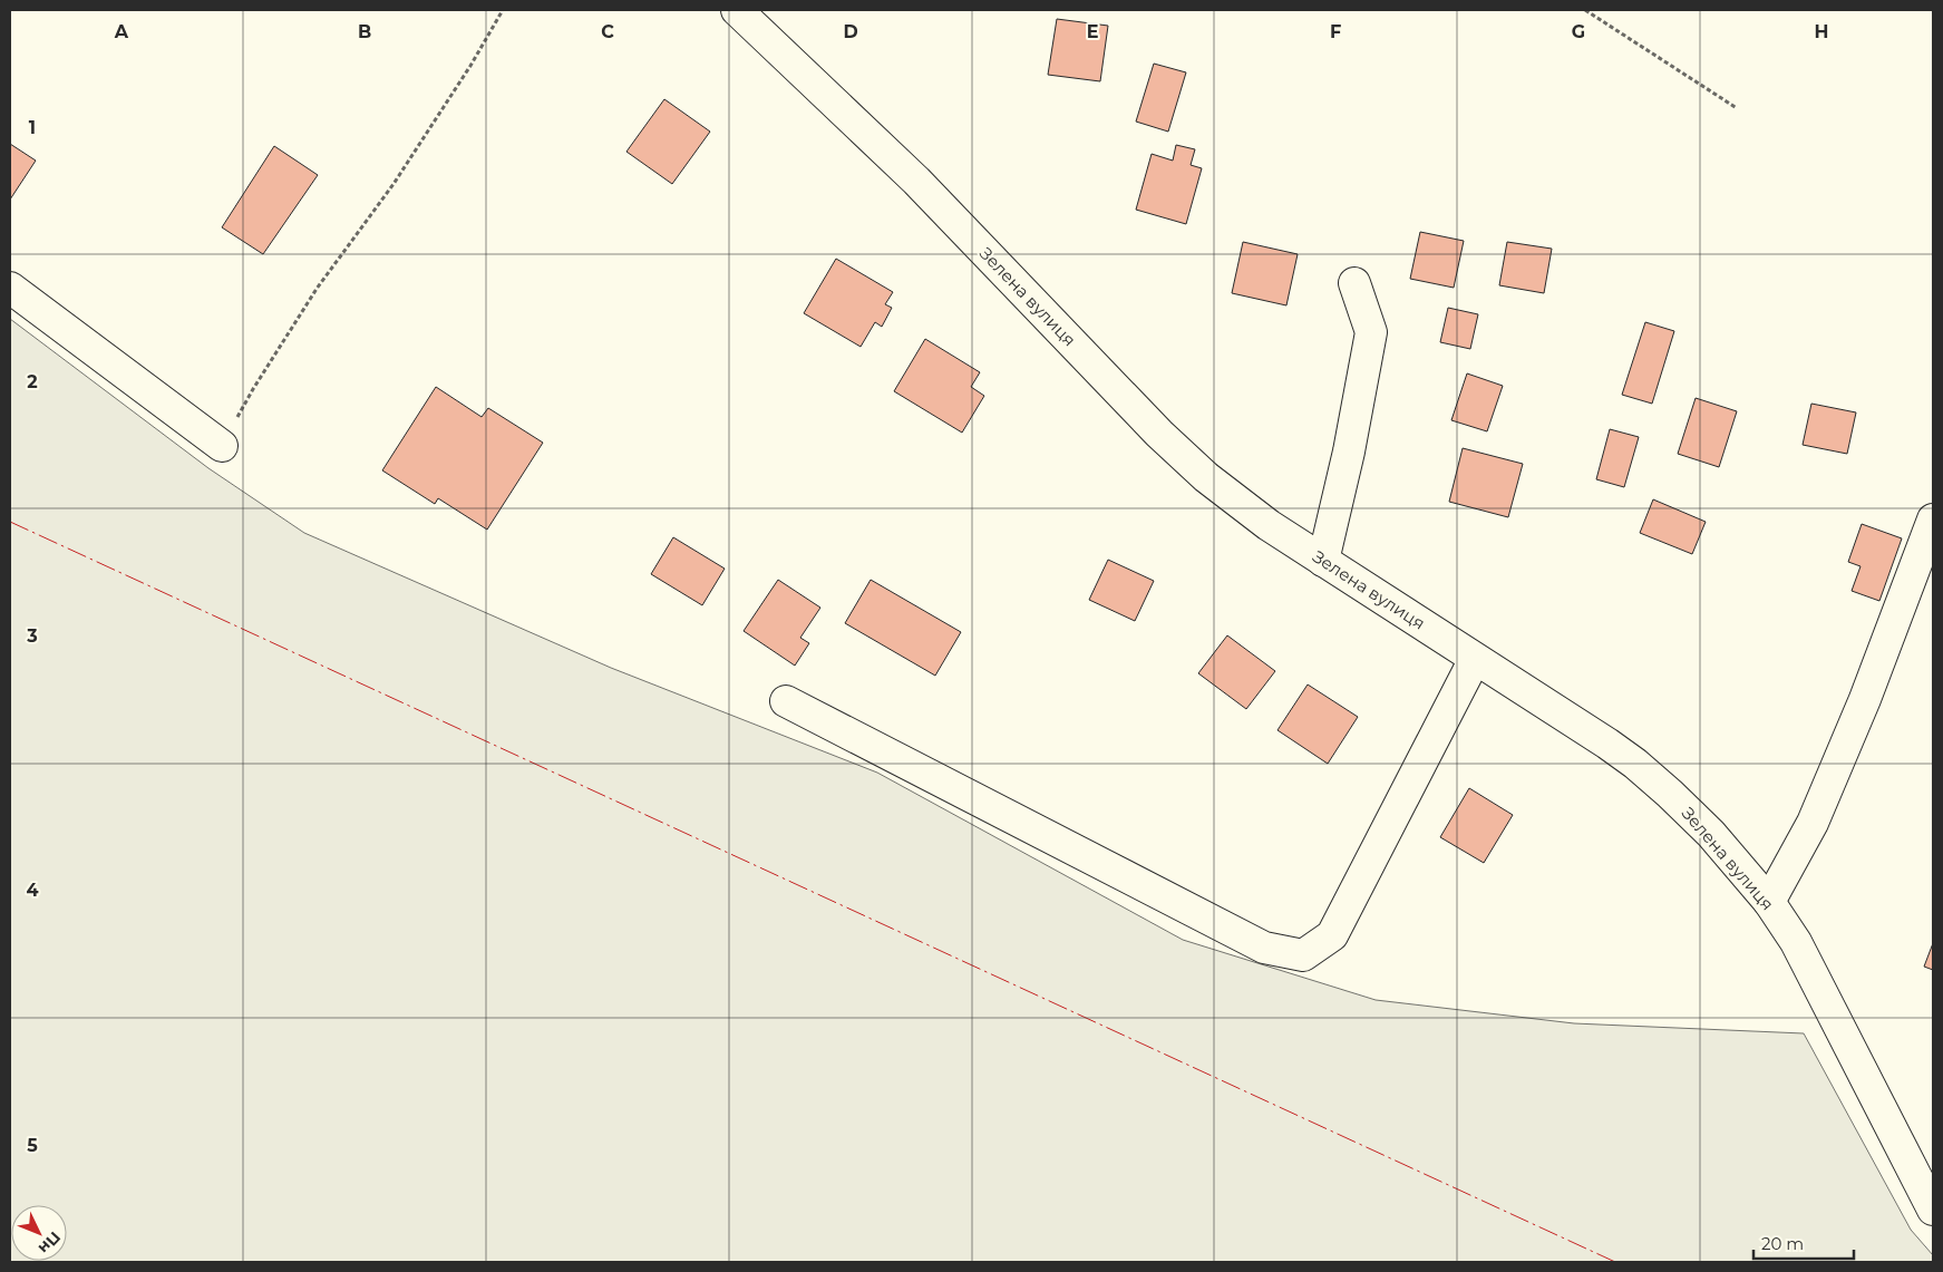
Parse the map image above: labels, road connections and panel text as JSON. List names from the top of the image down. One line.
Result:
{"streets":{"street":["Зелена вулиця"]},"scale_bar":"20 m","north":"bottom right","grid":{"columns":["A","B","C","D","E","F","G","H"],"rows":["1","2","3","4","5"]}}
